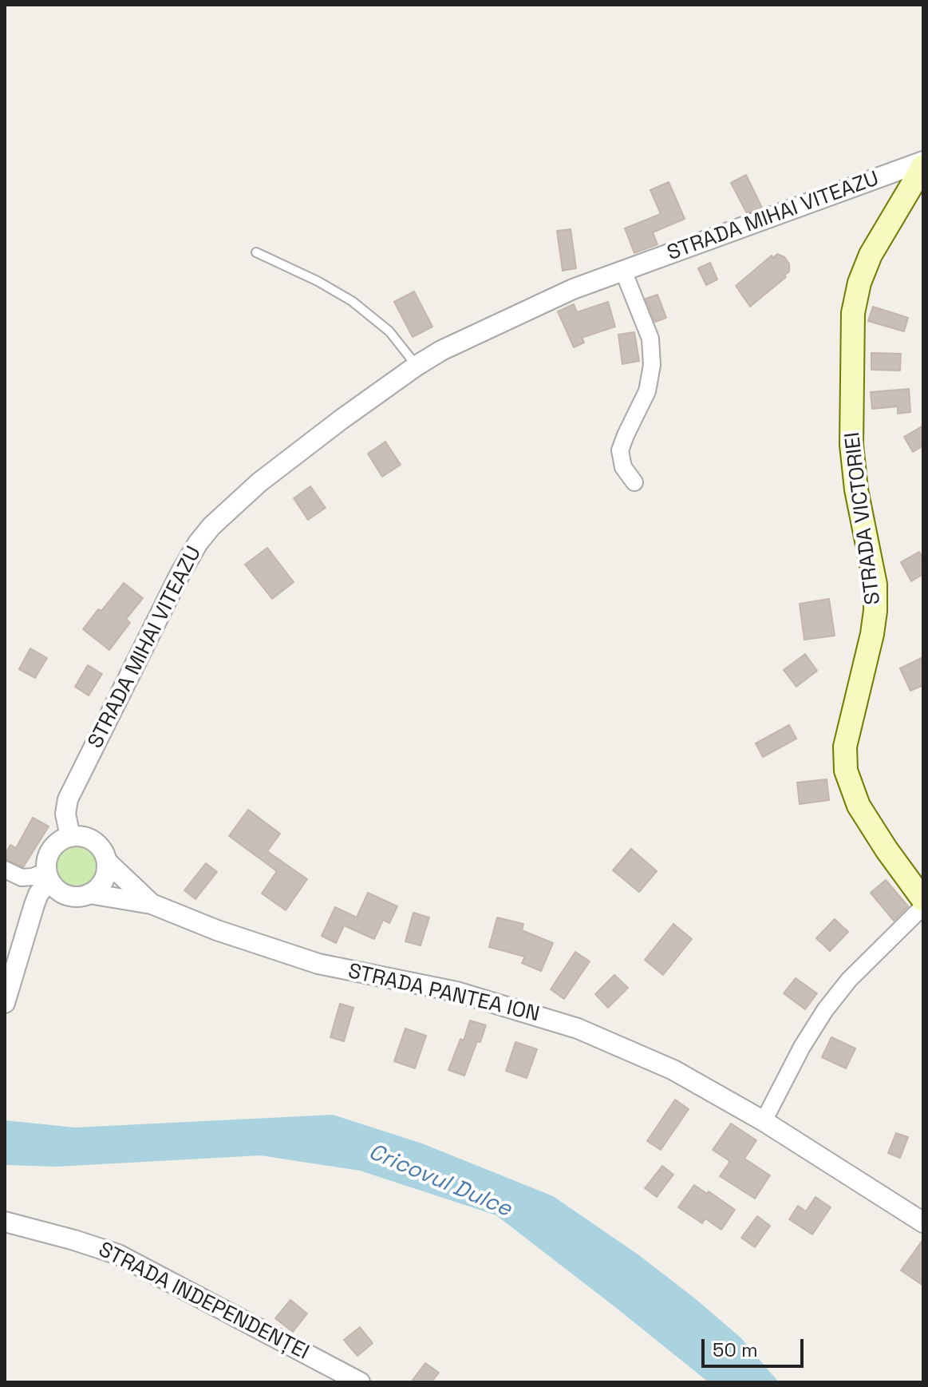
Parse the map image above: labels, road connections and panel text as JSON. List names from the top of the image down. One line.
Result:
{"streets":{"main road":["STRADA VICTORIEI"],"street":["STRADA MIHAI VITEAZU","STRADA PANTEA ION","STRADA INDEPENDENȚEI"]},"crossings":[["STRADA MIHAI VITEAZU","STRADA VICTORIEI"],["STRADA MIHAI VITEAZU","STRADA PANTEA ION"]],"water":["Cricovul Dulce"],"scale_bar":"50 m"}
